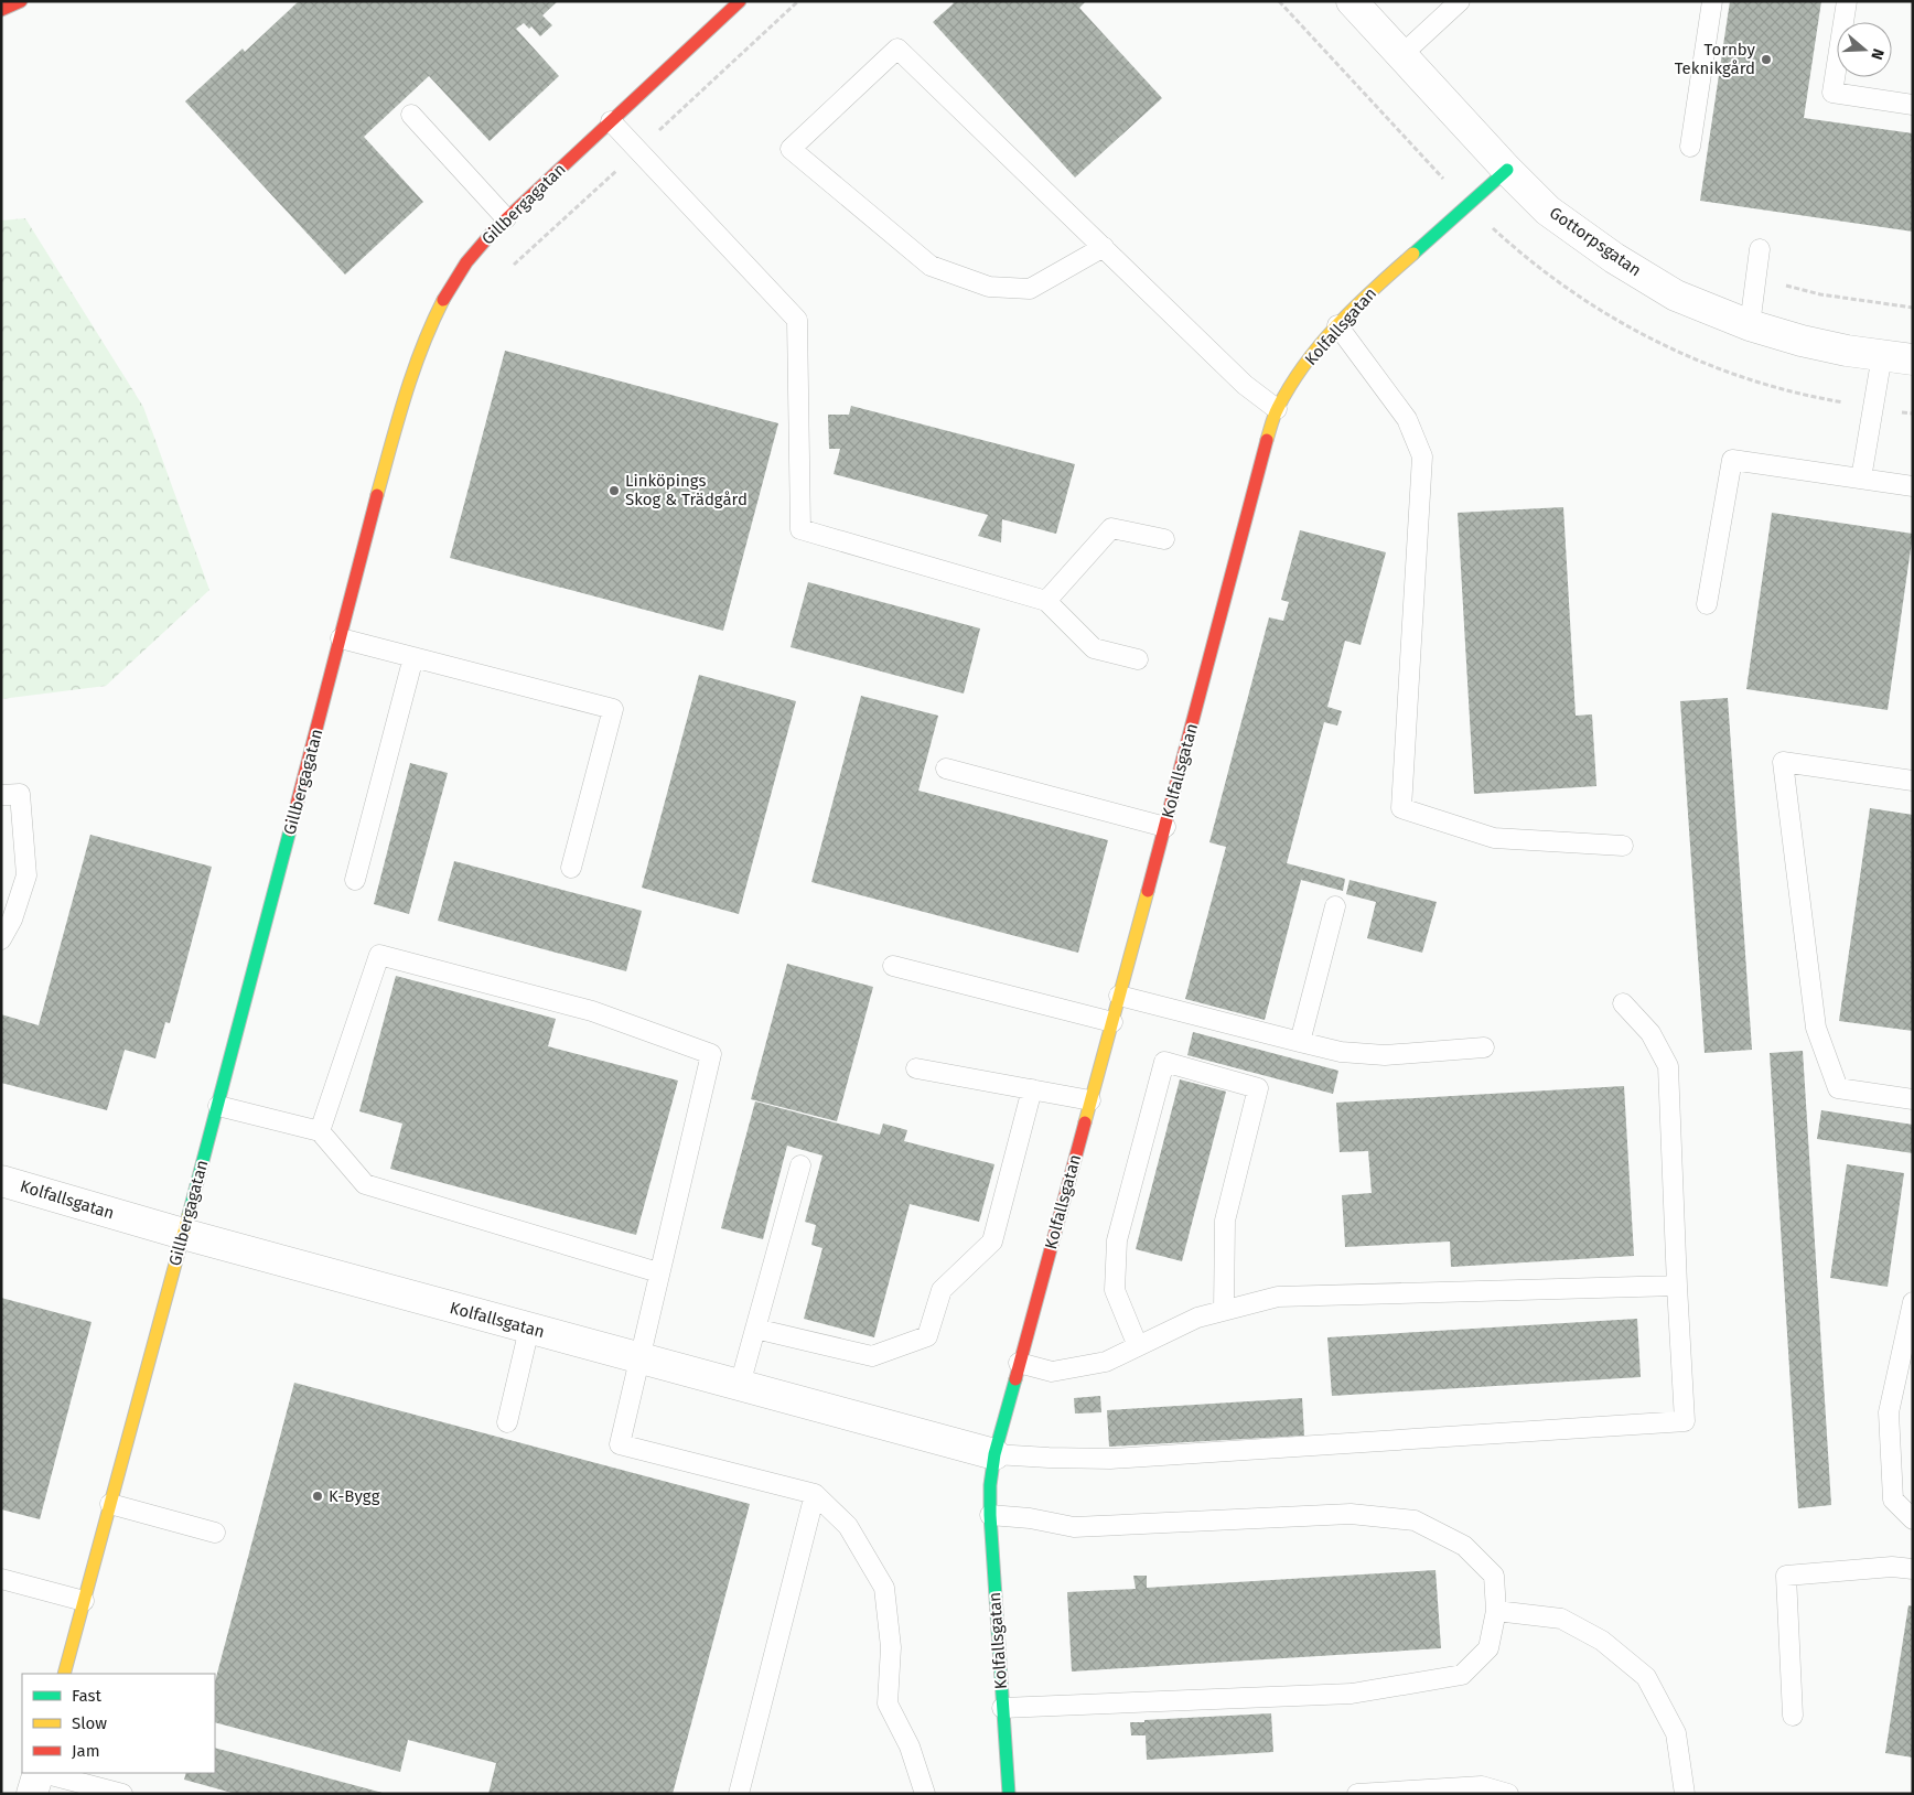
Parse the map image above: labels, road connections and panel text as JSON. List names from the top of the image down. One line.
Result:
{"streets":{"street":["Gillbergagatan","Gottorpsgatan","Kolfallsgatan"]},"crossings":[["Gillbergagatan","Kolfallsgatan"],["Gottorpsgatan","Kolfallsgatan"]],"places":["Tornby Teknikgård","Linköpings Skog & Trädgård","K-Bygg"],"legend":["Fast","Slow","Jam"],"north":"right"}
